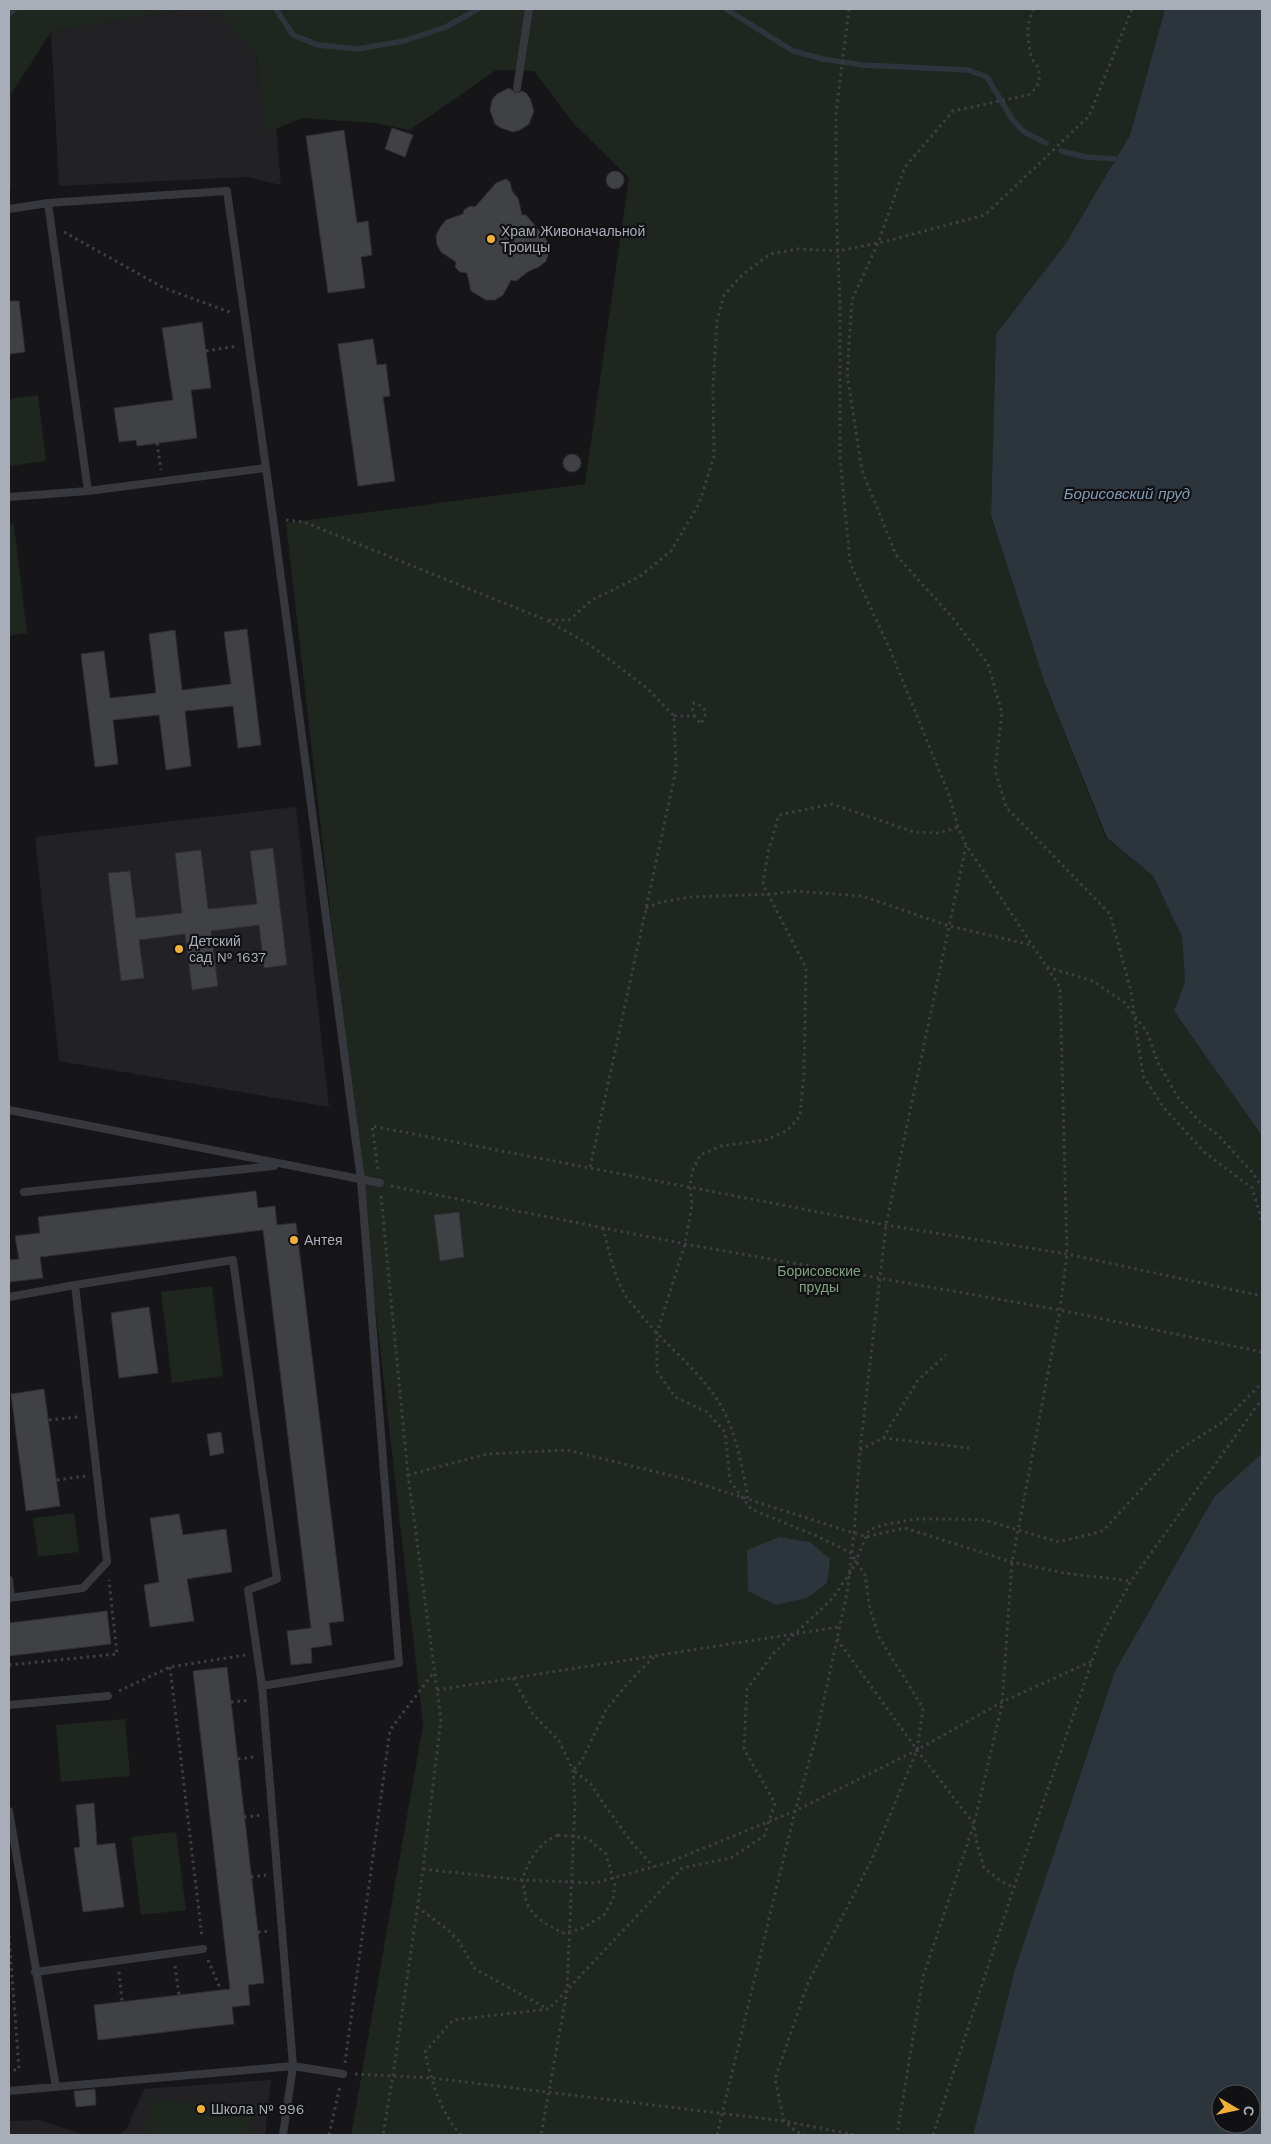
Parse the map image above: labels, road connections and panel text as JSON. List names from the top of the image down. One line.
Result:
{"water":["Борисовский пруд"],"parks":["Борисовские пруды"],"places":["Храм Живоначальной Троицы","Детский сад № 1637","Антея","Школа № 996"],"north":"right"}
